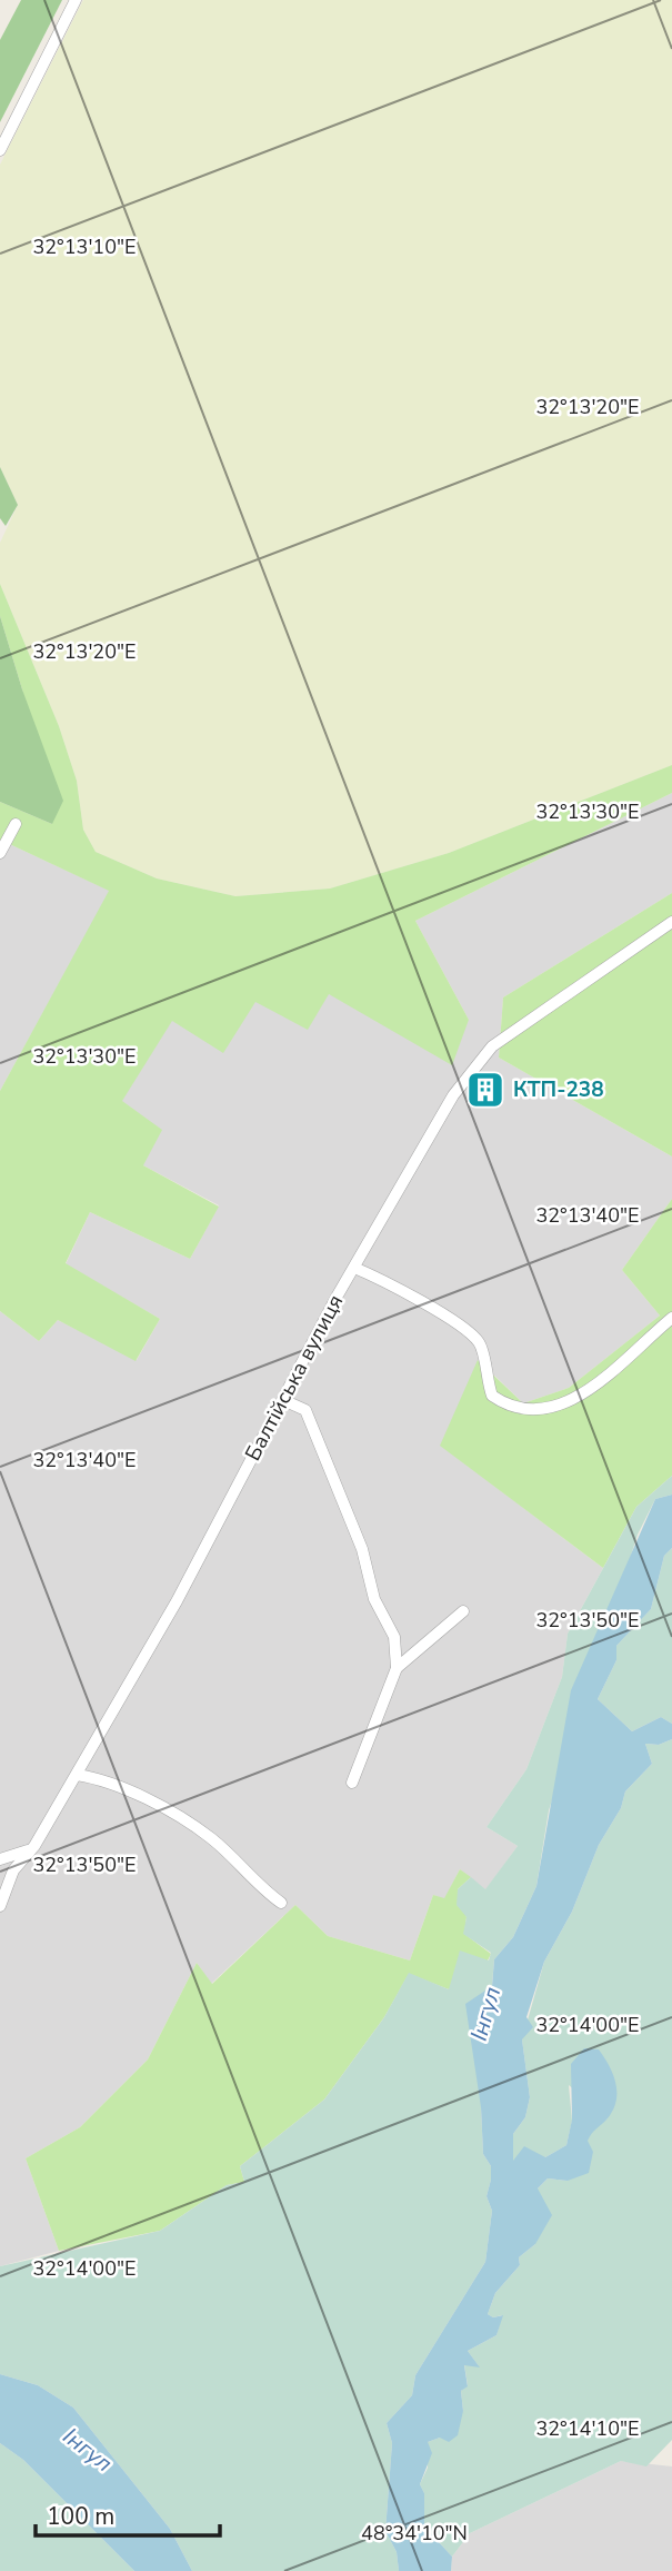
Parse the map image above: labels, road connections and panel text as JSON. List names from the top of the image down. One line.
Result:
{"streets":{"street":["Балтійська вулиця"]},"water":["Інгул"],"places":{"building":["КТП-238"]},"scale_bar":"100 m","coordinates":["32°13'10\"E","32°13'20\"E","32°13'30\"E","32°13'40\"E","32°13'50\"E","32°14'00\"E","32°14'10\"E","48°34'10\"N"]}
